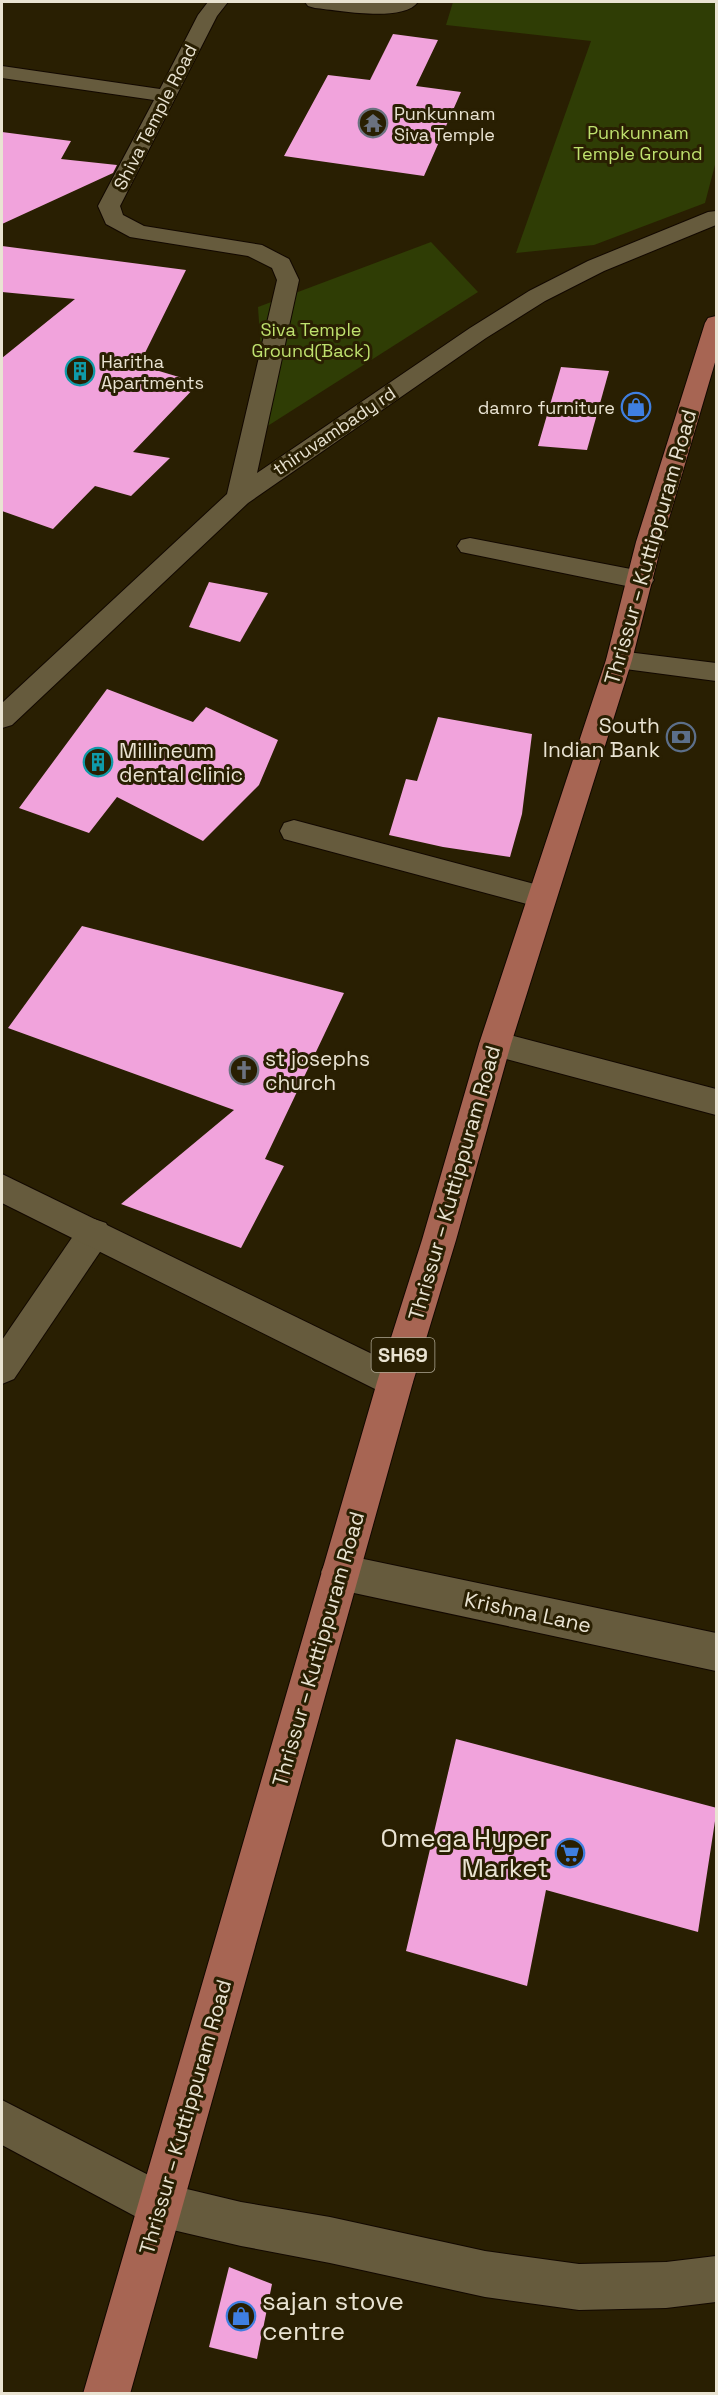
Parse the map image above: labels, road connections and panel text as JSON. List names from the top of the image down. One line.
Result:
{"streets":{"main road":["Thrissur – Kuttippuram Road","SH69"],"street":["Shiva Temple Road","thiruvambady rd","Krishna Lane"]},"crossings":[["Shiva Temple Road","thiruvambady rd"],["Thrissur – Kuttippuram Road","Krishna Lane"]],"parks":["Punkunnam Temple Ground","Siva Temple Ground(Back)"],"places":{"temple":["Punkunnam Siva Temple"],"building":["Haritha Apartments","Millineum dental clinic"],"shop":["damro furniture","sajan stove centre"],"bank":["South Indian Bank"],"church":["st josephs church"],"supermarket":["Omega Hyper Market"]}}
